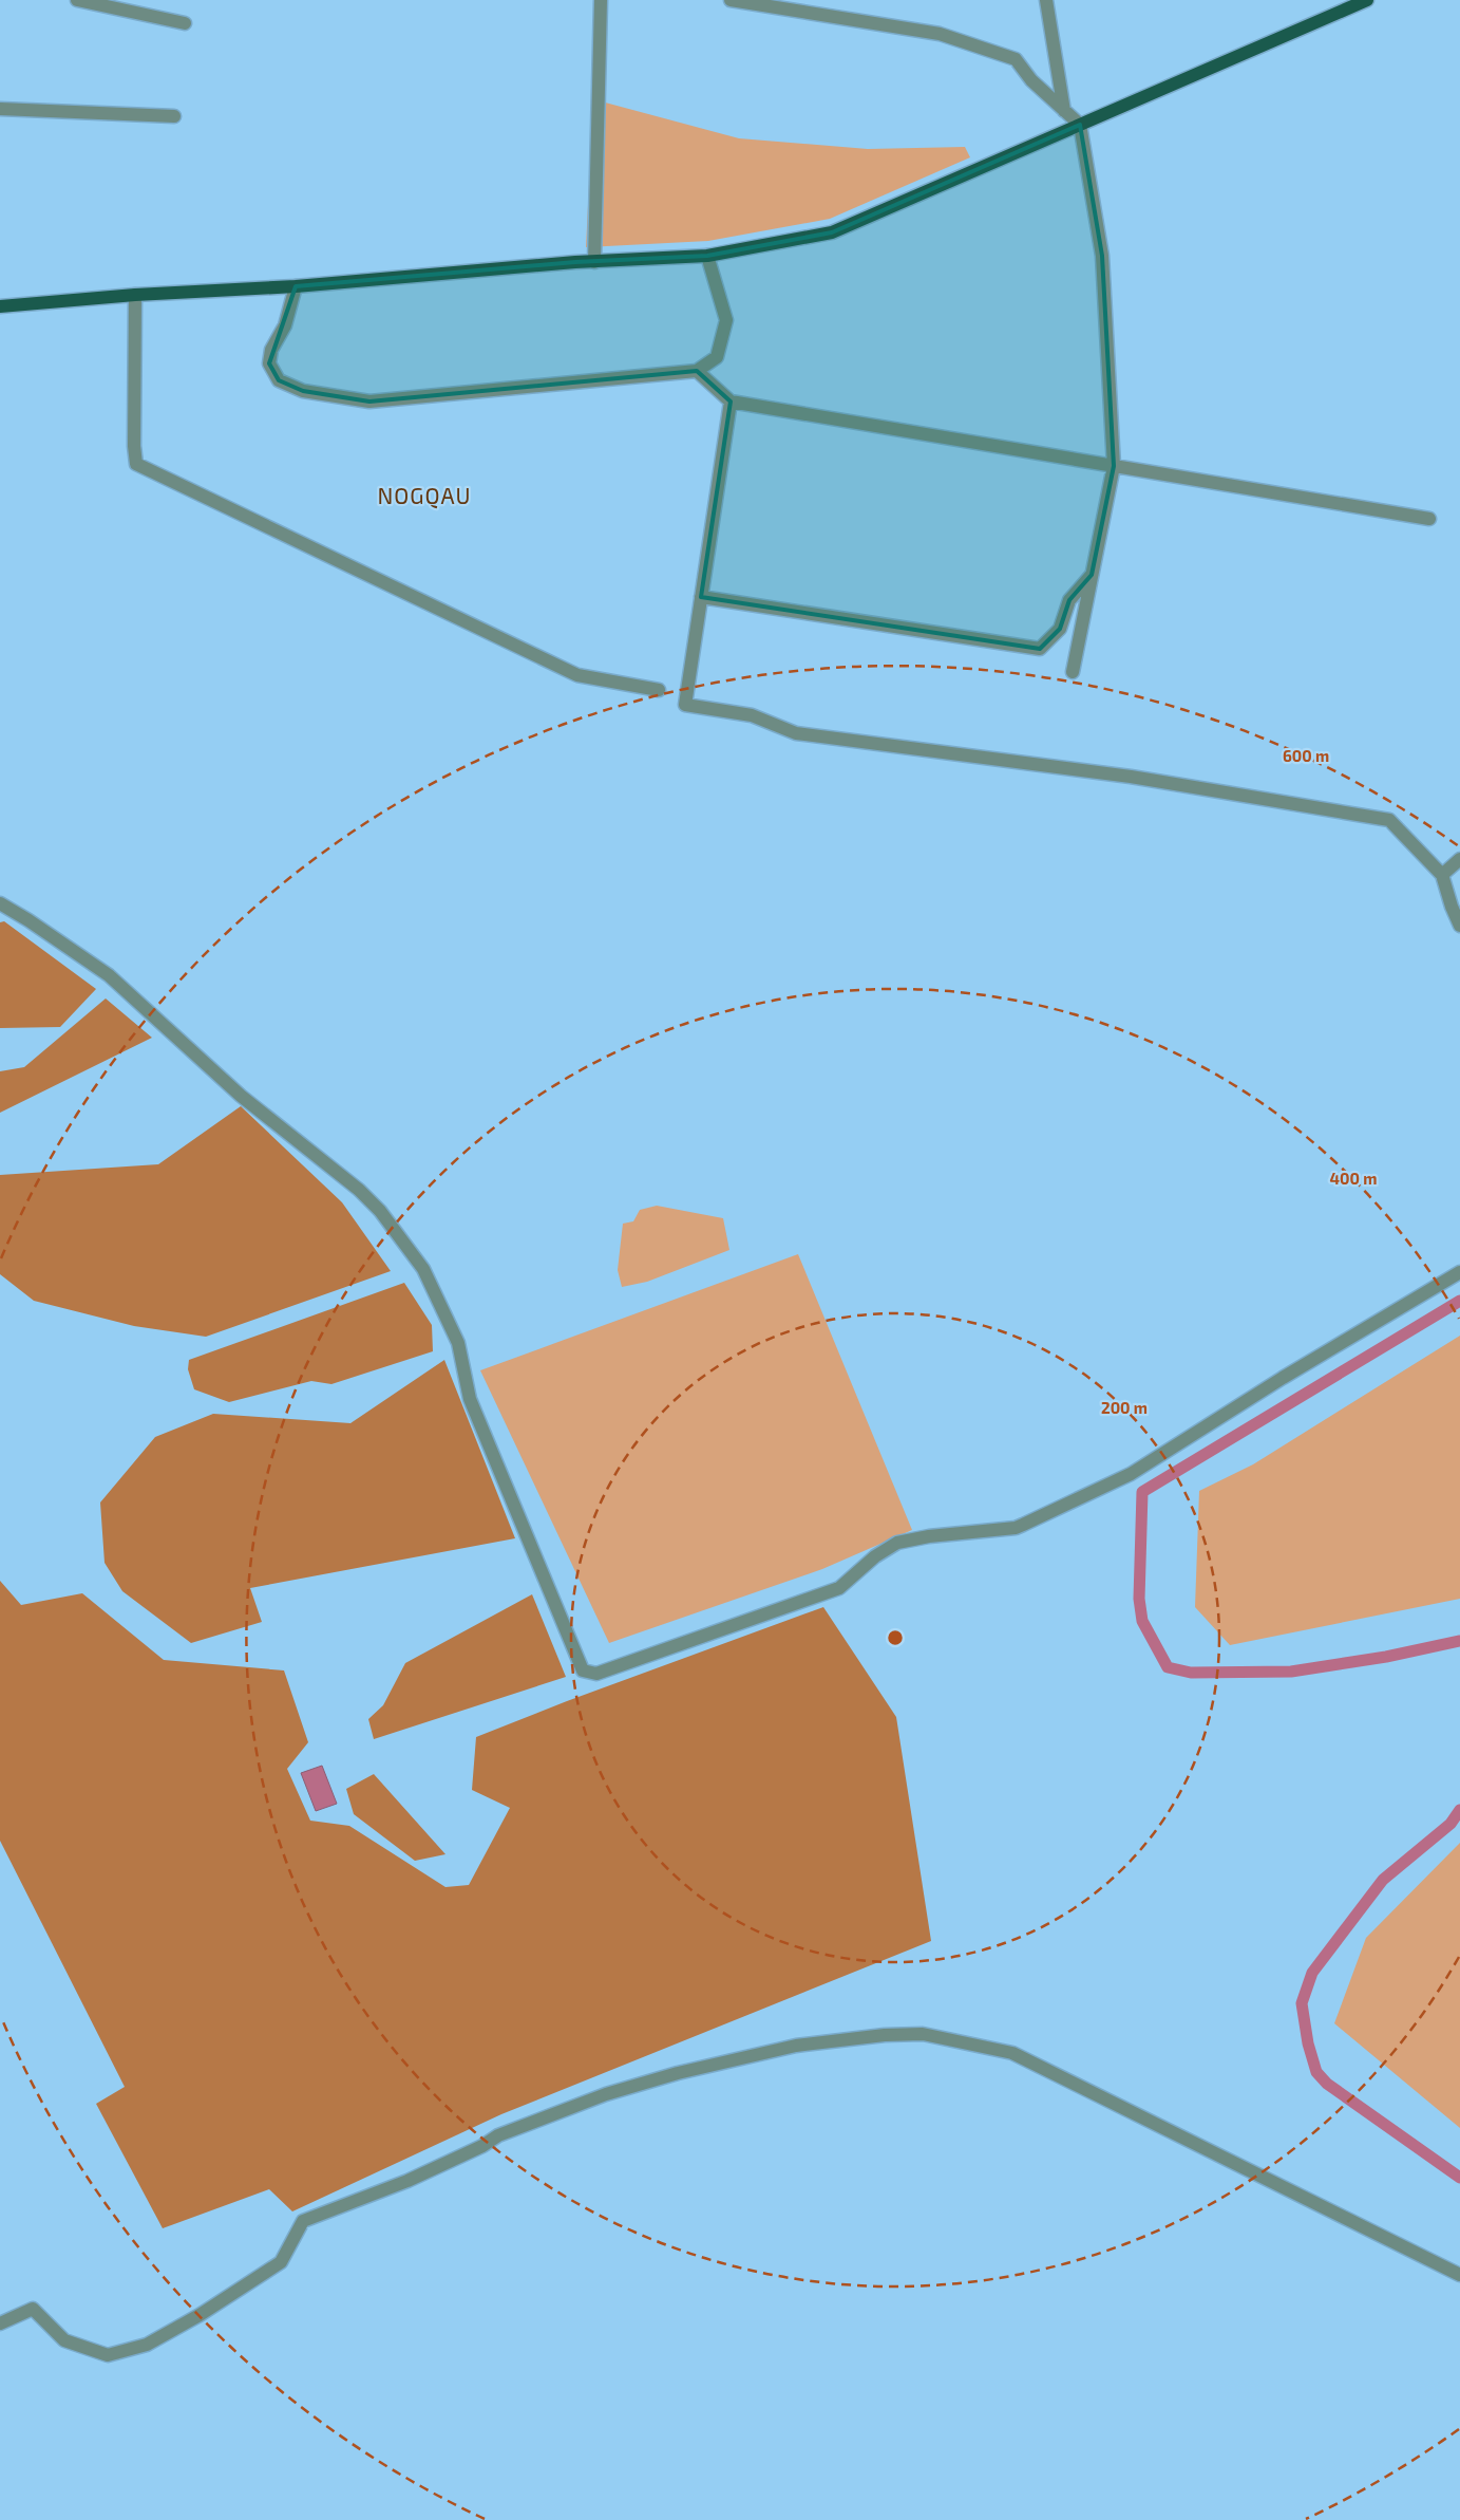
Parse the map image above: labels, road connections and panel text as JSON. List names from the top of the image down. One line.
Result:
{"districts":["NOGQAU"],"rings":["600 m","400 m","200 m"]}
